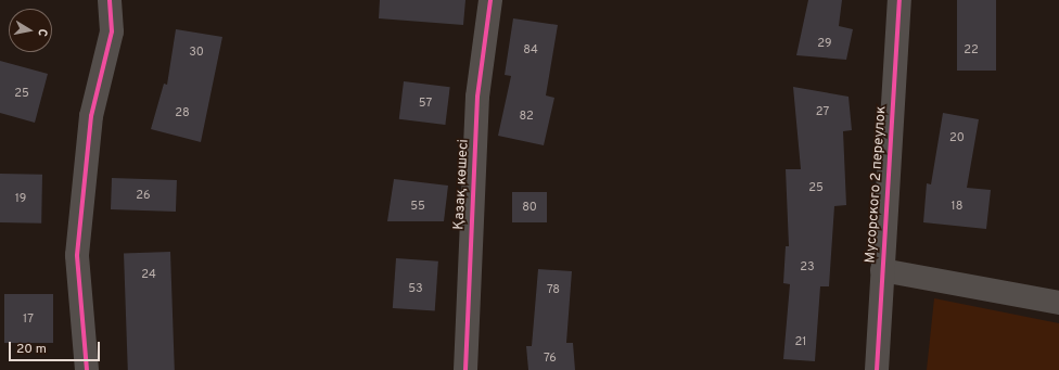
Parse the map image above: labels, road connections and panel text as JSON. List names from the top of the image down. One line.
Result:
{"streets":{"street":["Қазақ көшесі","Мусорского 2 переулок"]},"house_numbers":["29","84","22","30","25","57","27","28","82","20","25","26","19","55","18","80","23","24","53","78","17","21","76"],"scale_bar":"20 m","north":"right"}
